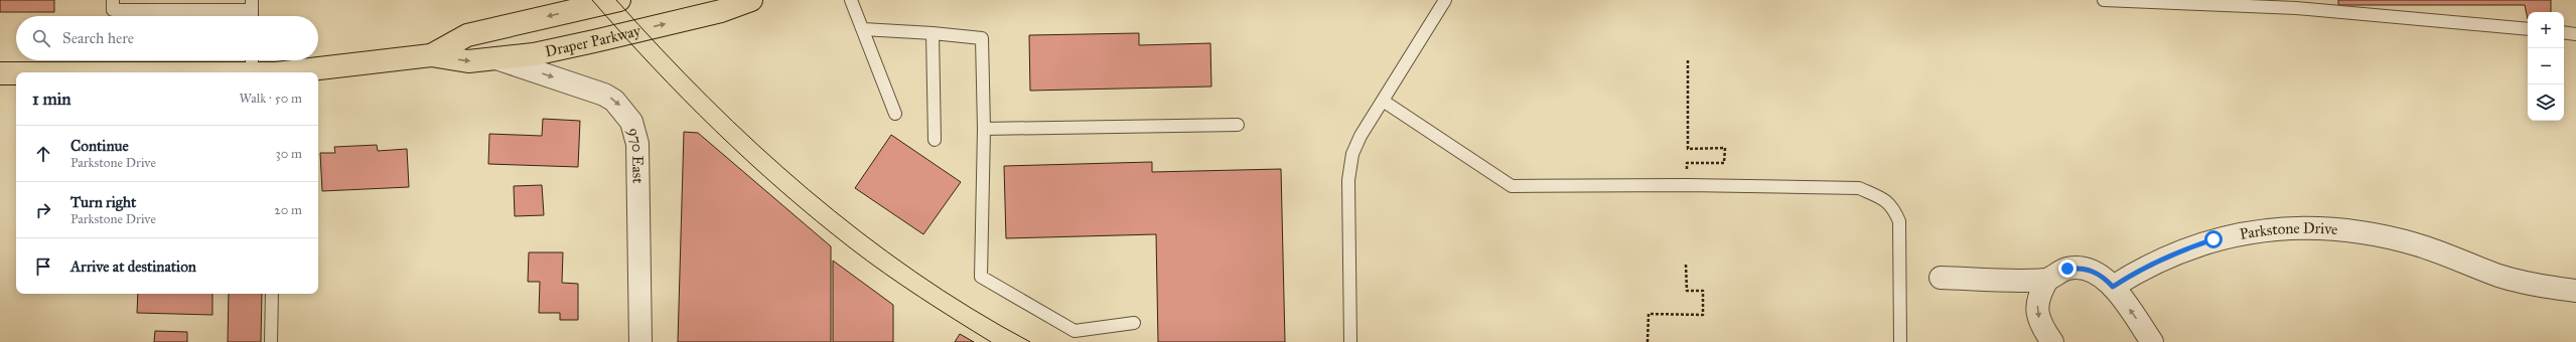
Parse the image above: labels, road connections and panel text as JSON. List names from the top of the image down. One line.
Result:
{"streets":{"main road":["Draper Parkway"],"street":["970 East","Parkstone Drive"]},"crossings":[["Draper Parkway","970 East"]],"one_way":["970 East"],"page":{"map_buttons":["+","−"],"search":"Search here","heading":["1 min","Walk · 50 m"],"list":[["Continue","Parkstone Drive","30 m"],["Turn right","Parkstone Drive","20 m"],"Arrive at destination"]}}
